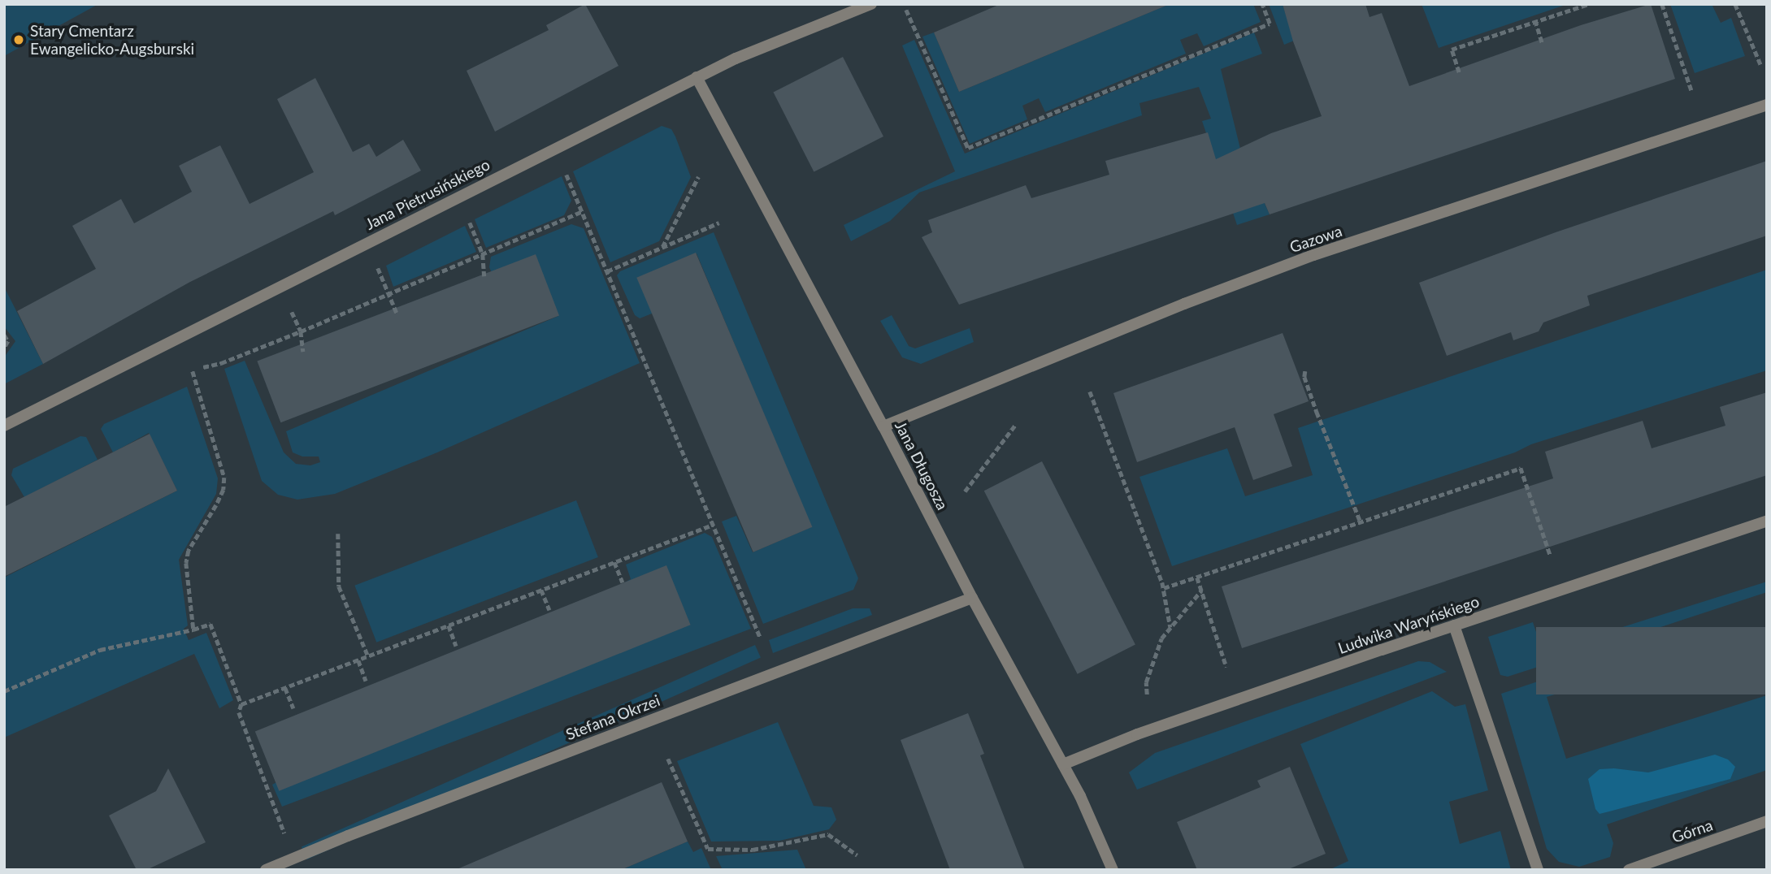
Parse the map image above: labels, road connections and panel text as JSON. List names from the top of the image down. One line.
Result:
{"streets":{"street":["Jana Pietrusińskiego","Gazowa","Jana Długosza","Ludwika Waryńskiego","Stefana Okrzei","Górna"]},"crossings":[["Jana Pietrusińskiego","Jana Długosza"],["Gazowa","Jana Długosza"],["Jana Długosza","Ludwika Waryńskiego"],["Jana Długosza","Stefana Okrzei"]],"places":["Stary Cmentarz Ewangelicko-Augsburski"]}
